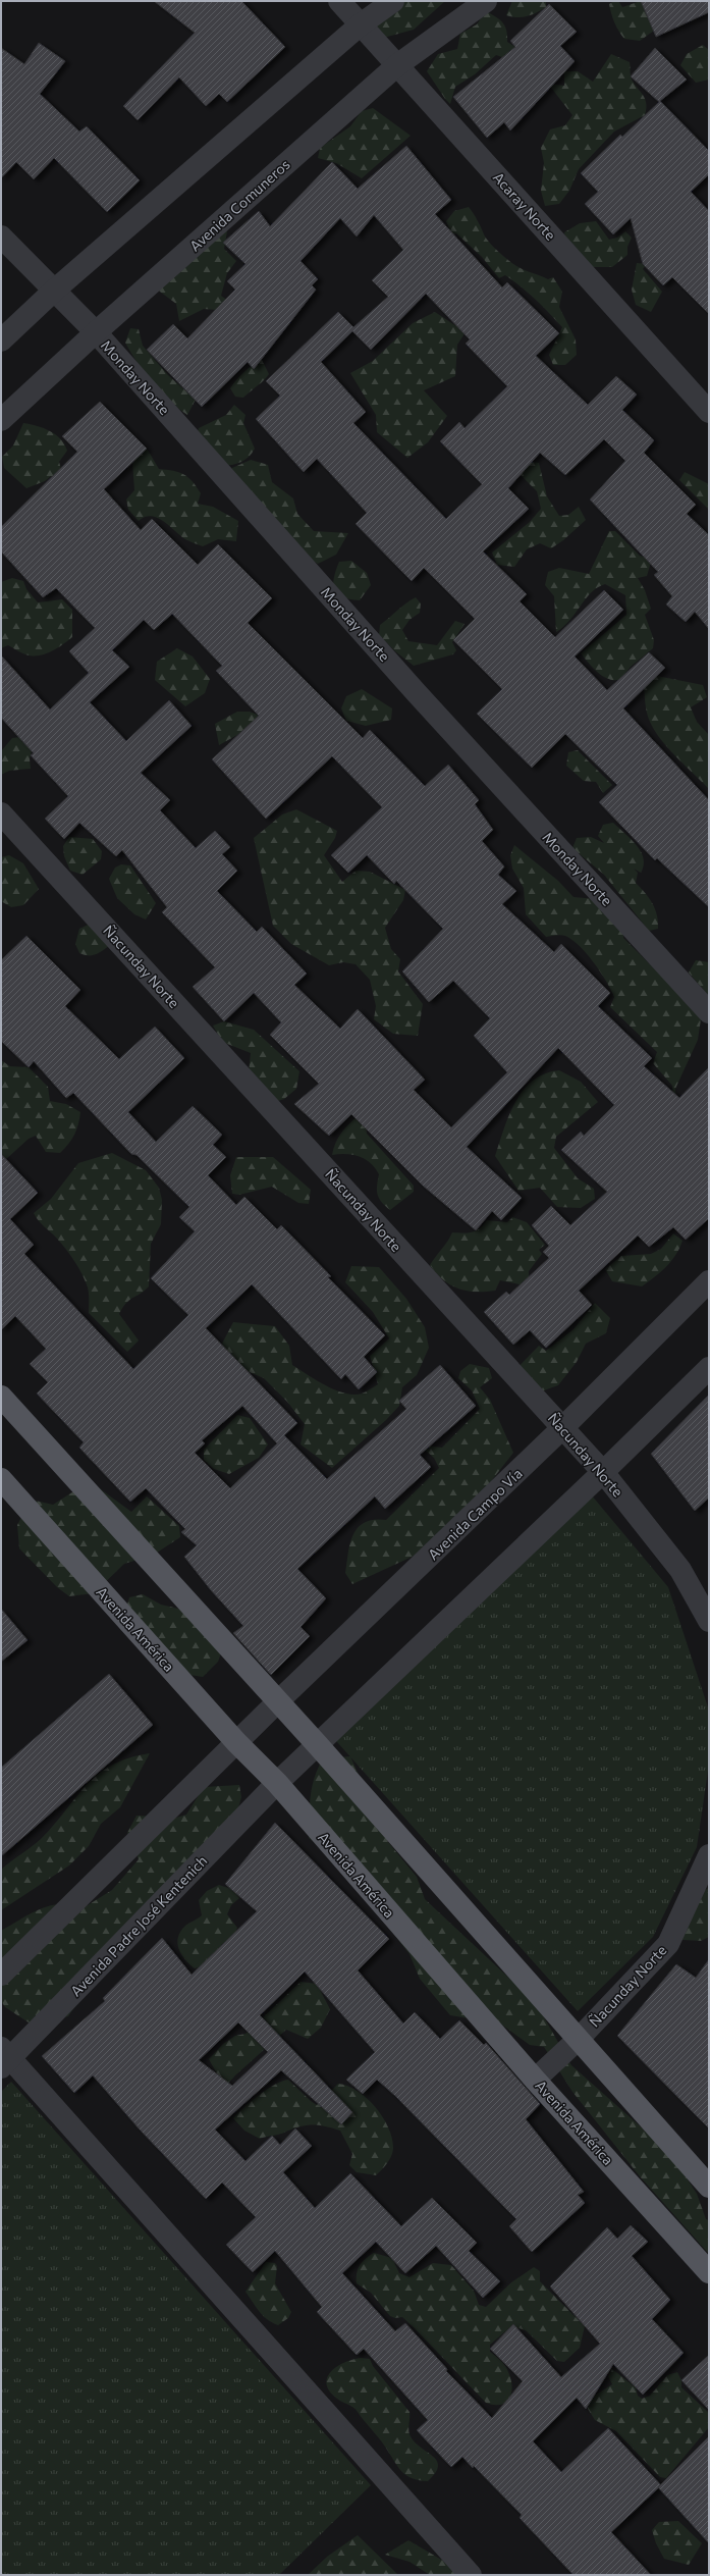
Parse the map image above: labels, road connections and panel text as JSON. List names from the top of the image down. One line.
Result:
{"streets":{"main road":["Avenida América"],"street":["Avenida Comuneros","Acaray Norte","Monday Norte","Ñacunday Norte","Avenida Campo Vía","Avenida Padre José Kentenich"]},"crossings":[["Avenida Comuneros","Acaray Norte"],["Avenida Comuneros","Monday Norte"],["Ñacunday Norte","Avenida Campo Vía"],["Ñacunday Norte","Avenida América"],["Avenida Campo Vía","Avenida América"],["Avenida América","Avenida Padre José Kentenich"]]}
